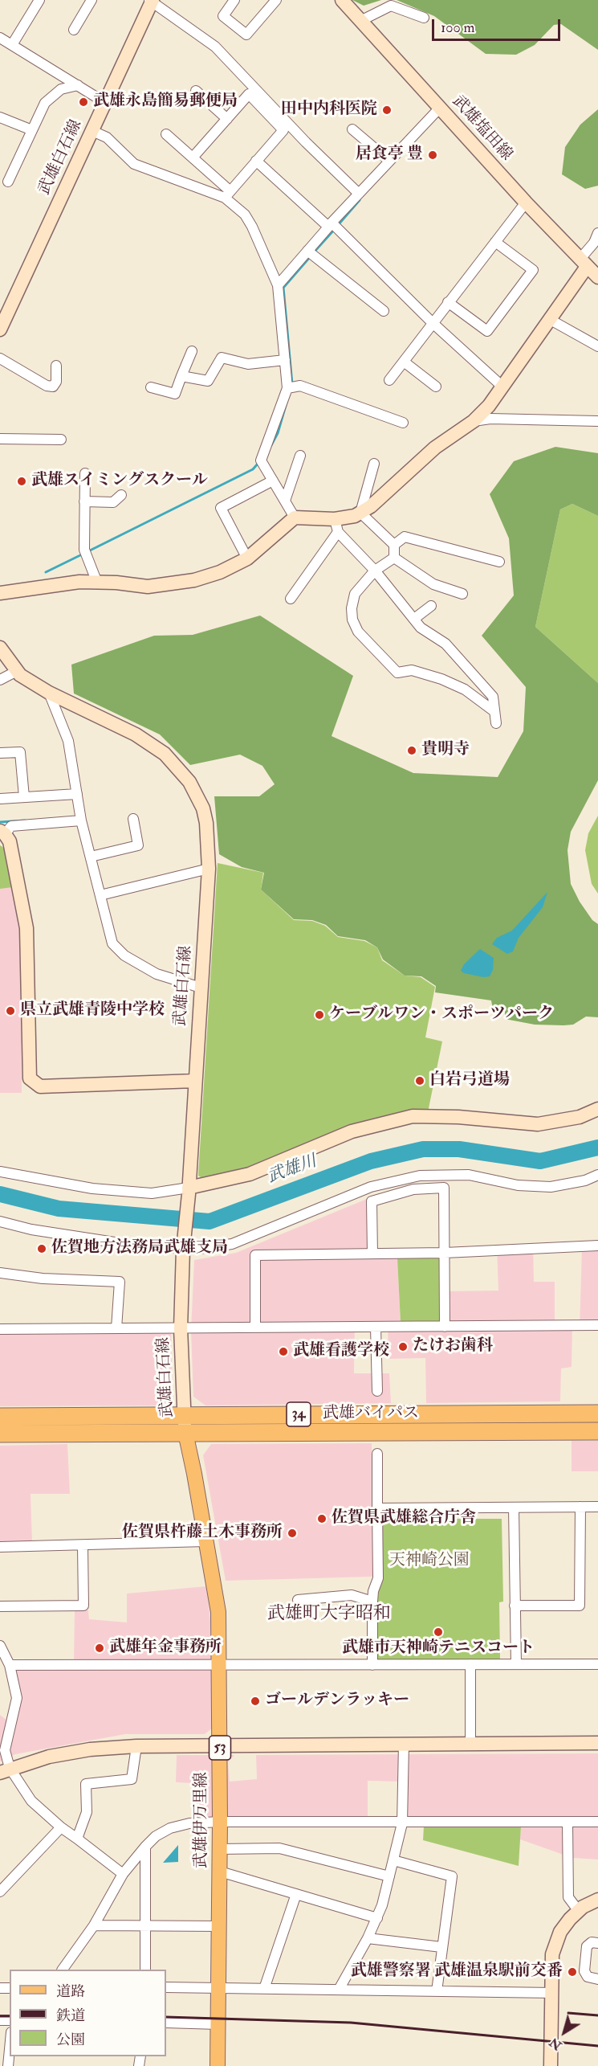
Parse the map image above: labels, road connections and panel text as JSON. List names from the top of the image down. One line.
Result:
{"streets":{"highway":["34","武雄バイパス"],"main road":["53","武雄伊万里線"],"street":["武雄塩田線","武雄白石線"]},"crossings":[["武雄白石線","武雄バイパス"],["武雄白石線","武雄伊万里線"],["武雄バイパス","武雄伊万里線"]],"districts":["武雄町大字昭和"],"water":["武雄川"],"parks":["天神崎公園"],"places":["武雄永島簡易郵便局","田中内科医院","居食亭 豊","武雄スイミングスクール","貴明寺","県立武雄青陵中学校","ケーブルワン・スポーツパーク","白岩弓道場","佐賀地方法務局武雄支局","たけお歯科","武雄看護学校","佐賀県武雄総合庁舎","佐賀県杵藤土木事務所","武雄市天神崎テニスコート","武雄年金事務所","ゴールデンラッキー","武雄警察署 武雄温泉駅前交番"],"legend":["道路","鉄道","公園"],"scale_bar":"100 m","north":"bottom left"}
